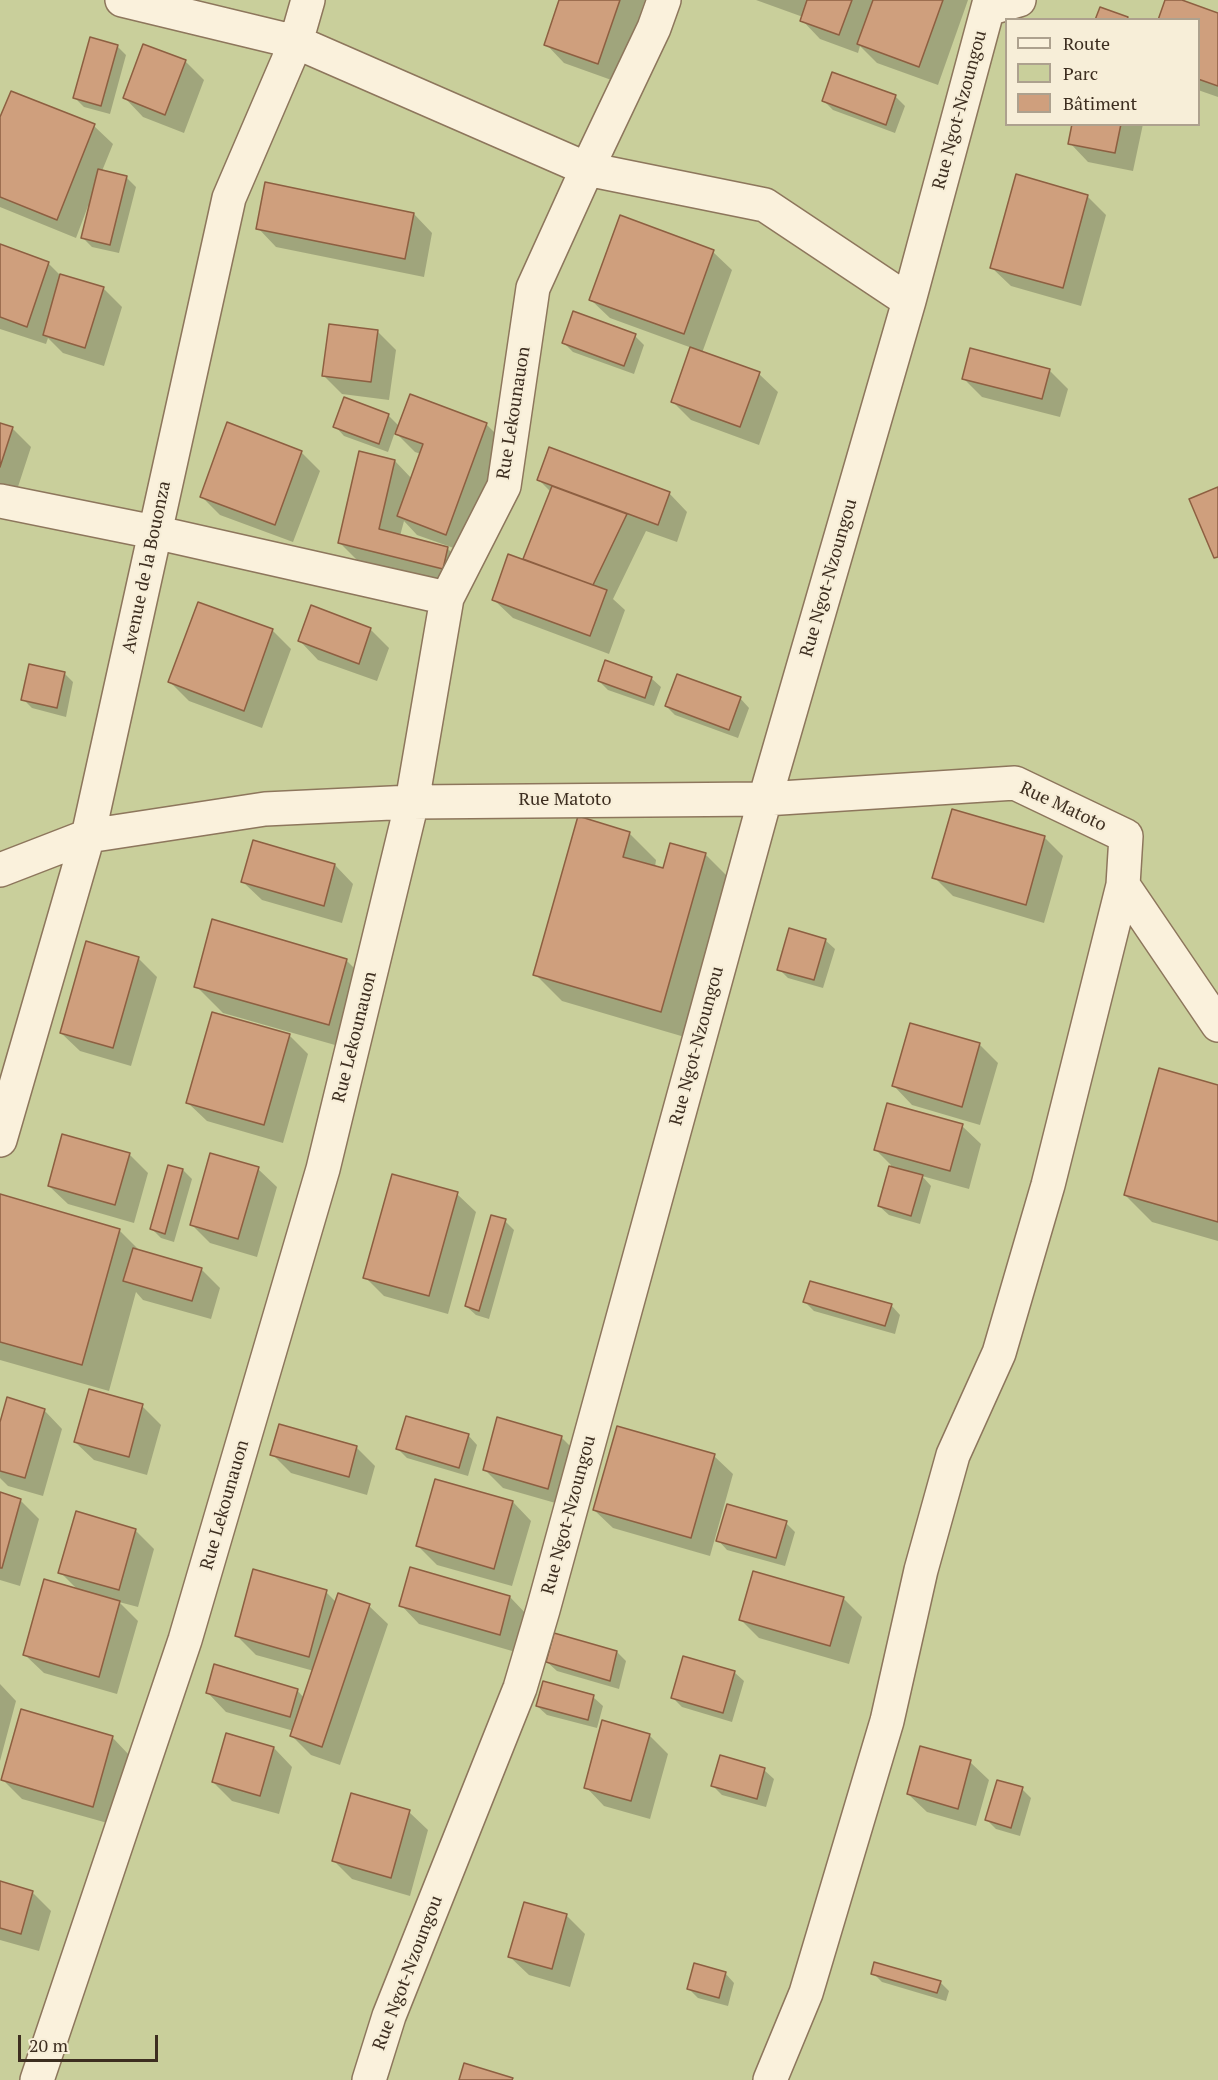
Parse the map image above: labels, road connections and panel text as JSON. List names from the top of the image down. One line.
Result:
{"streets":{"street":["Rue Ngot-Nzoungou","Rue Lekounauon","Avenue de la Bouonza","Rue Matoto"]},"crossings":[["Rue Ngot-Nzoungou","Rue Matoto"],["Rue Lekounauon","Rue Matoto"],["Avenue de la Bouonza","Rue Matoto"]],"legend":["Route","Parc","Bâtiment"],"scale_bar":"20 m"}
